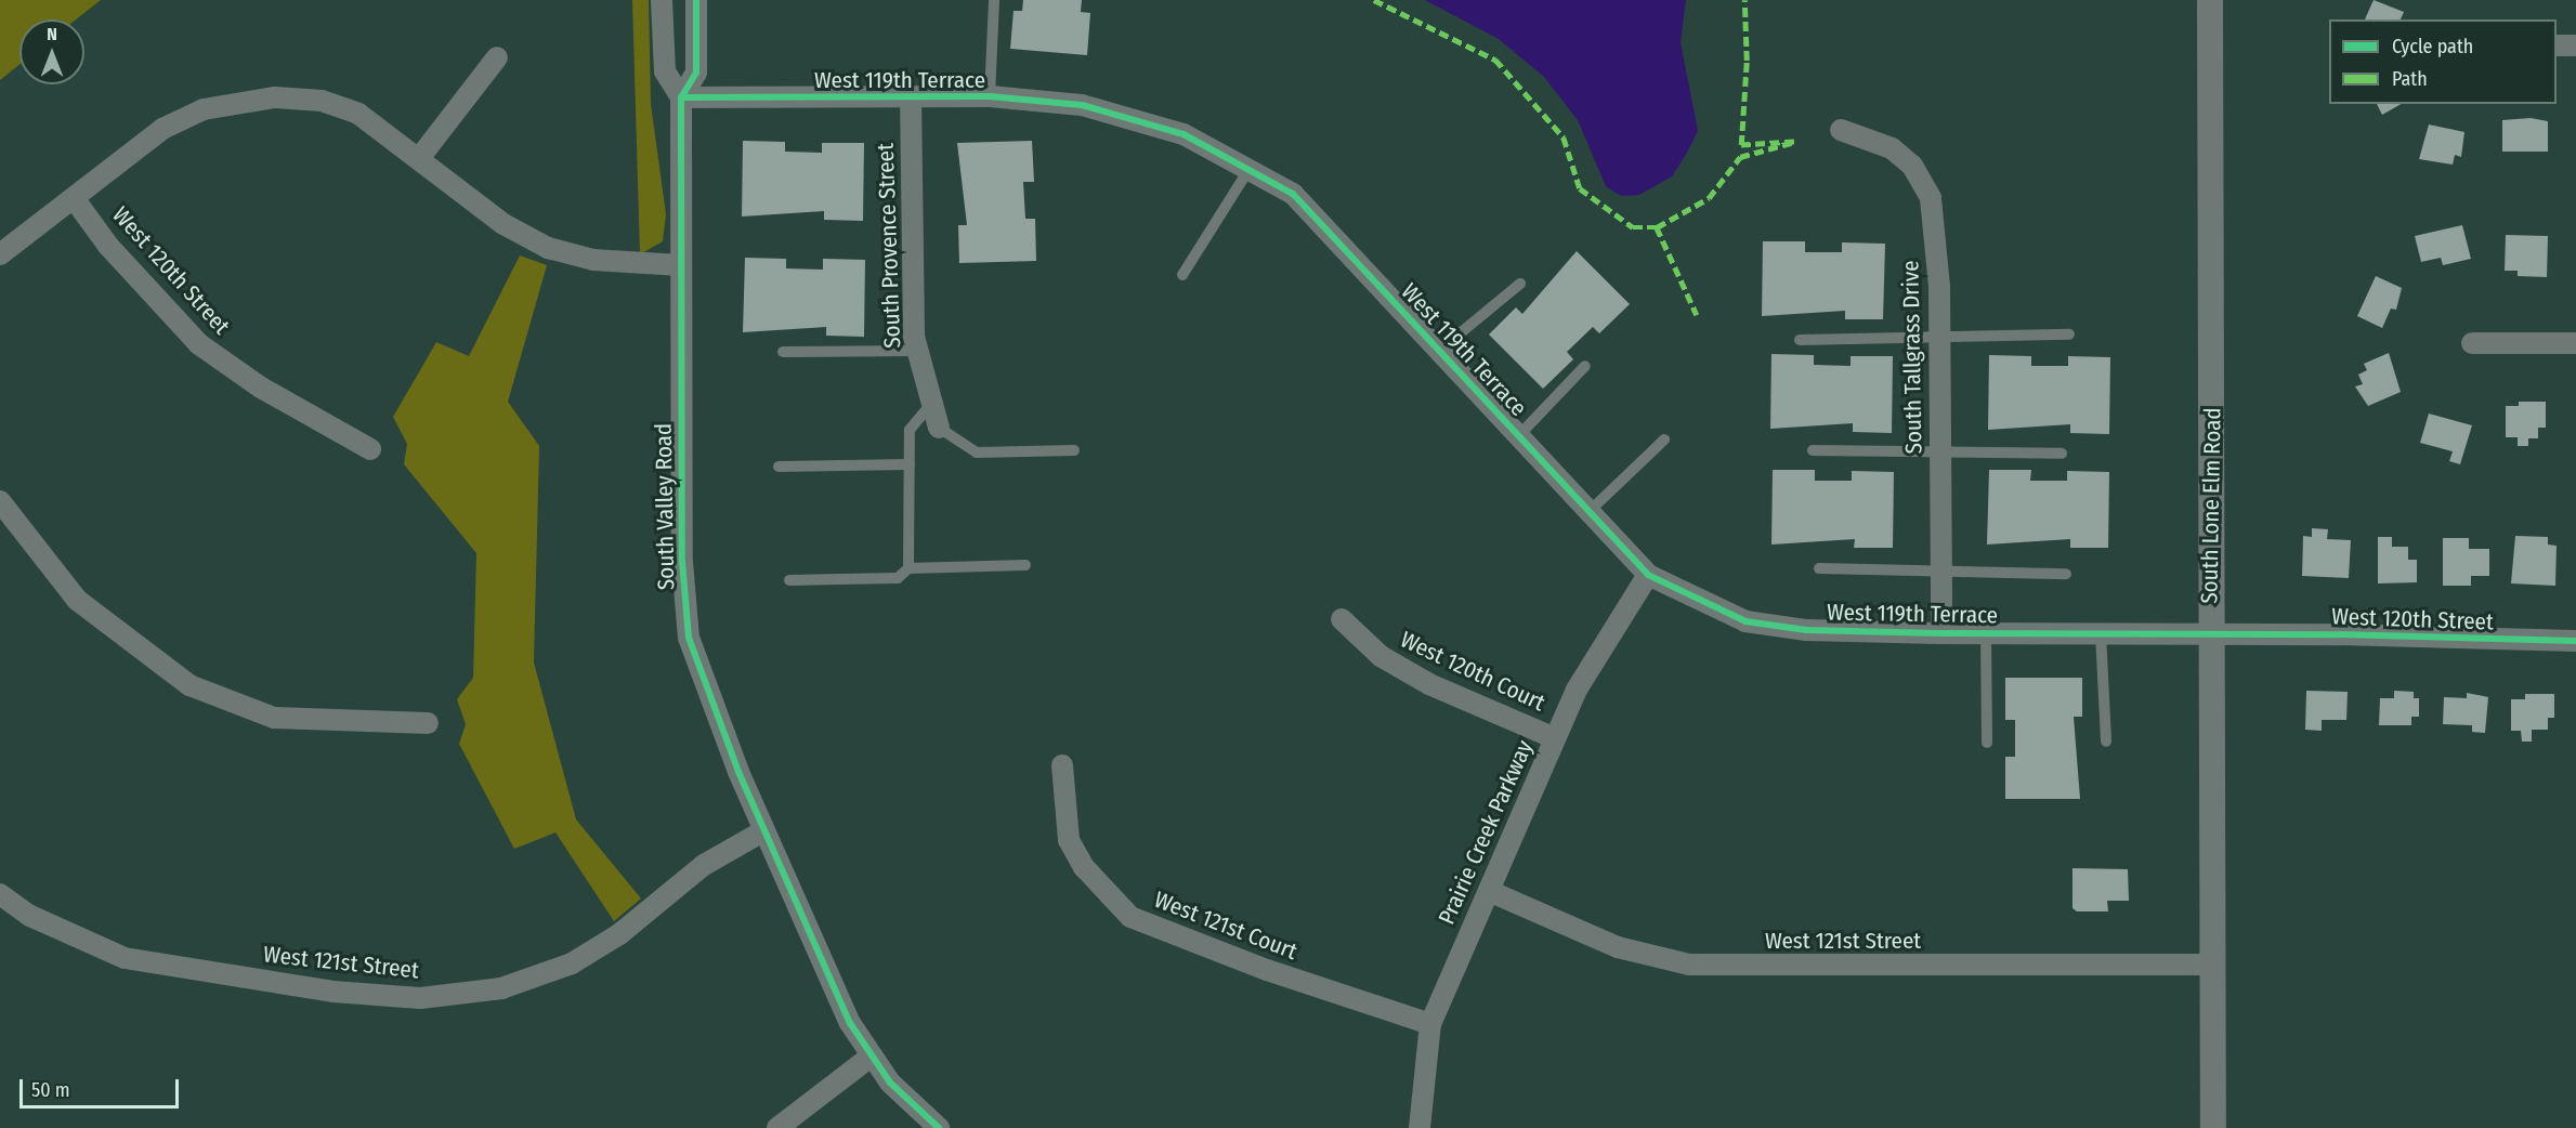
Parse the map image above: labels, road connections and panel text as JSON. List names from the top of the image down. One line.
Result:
{"streets":{"street":["West 119th Terrace","South Provence Street","West 120th Street","South Tallgrass Drive","South Lone Elm Road","South Valley Road","West 120th Court","Prairie Creek Parkway","West 121st Court","West 121st Street"]},"crossings":[["West 119th Terrace","South Provence Street"],["West 119th Terrace","West 120th Street"],["West 119th Terrace","South Tallgrass Drive"],["West 119th Terrace","South Lone Elm Road"],["West 119th Terrace","South Valley Road"],["West 119th Terrace","Prairie Creek Parkway"],["West 120th Street","South Lone Elm Road"],["South Lone Elm Road","West 121st Street"],["South Valley Road","West 121st Street"],["West 120th Court","Prairie Creek Parkway"],["Prairie Creek Parkway","West 121st Court"],["Prairie Creek Parkway","West 121st Street"]],"legend":["Cycle path","Path"],"scale_bar":"50 m","north":"top"}
